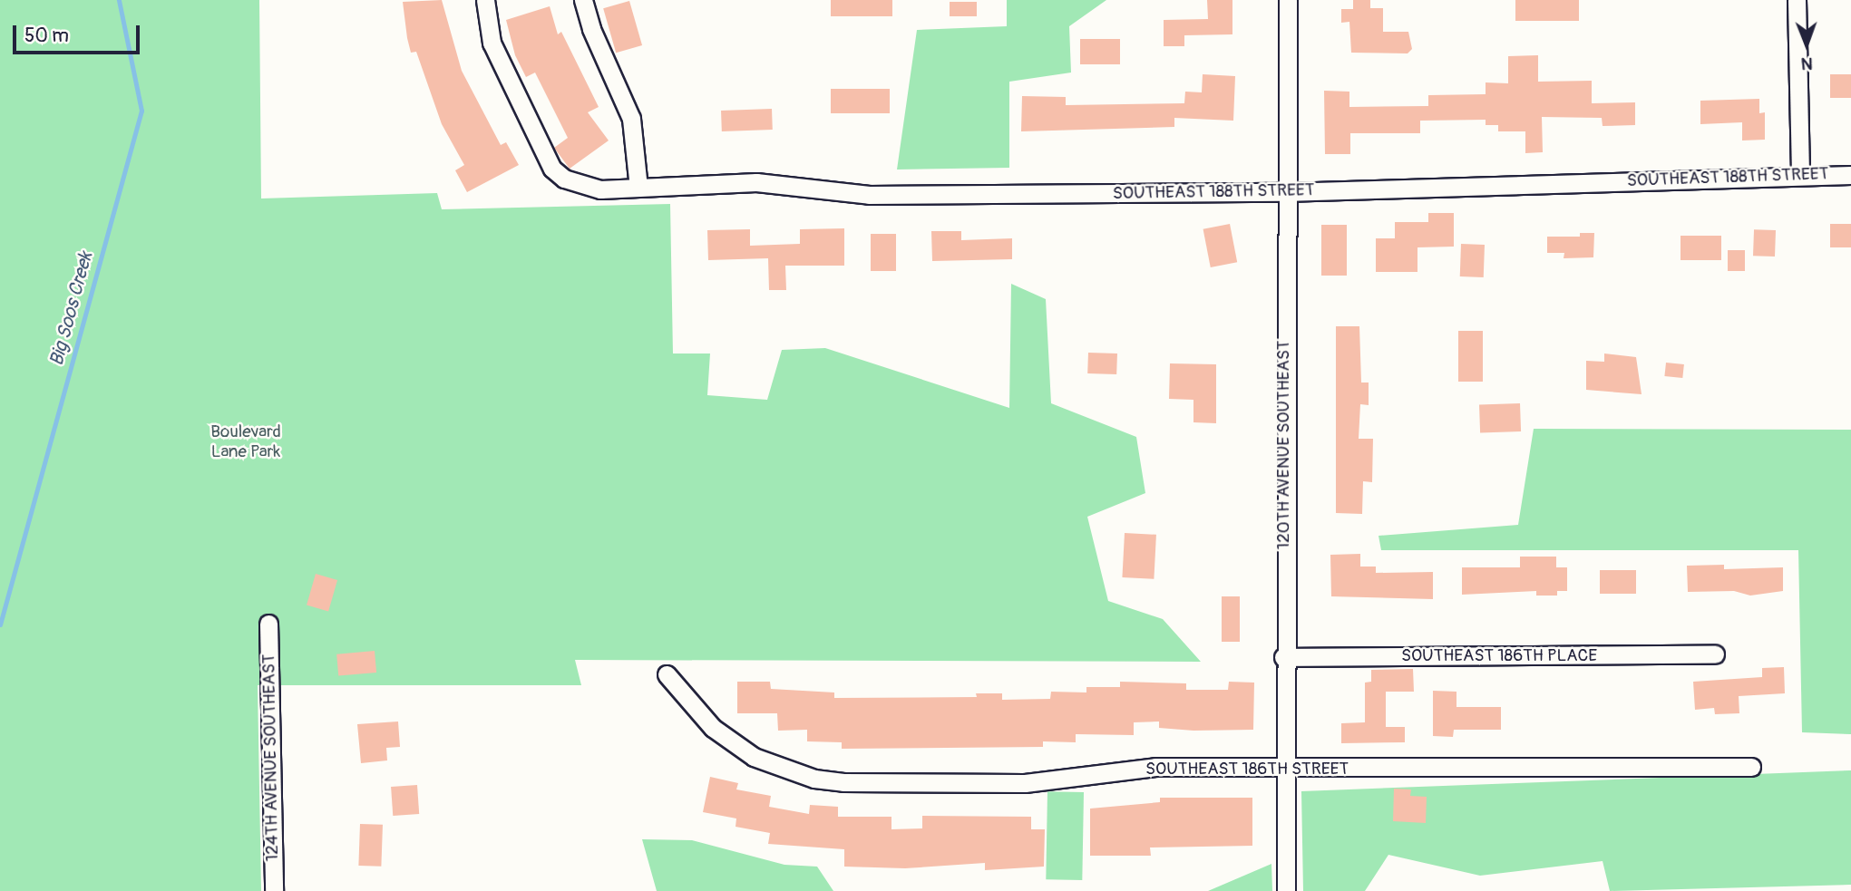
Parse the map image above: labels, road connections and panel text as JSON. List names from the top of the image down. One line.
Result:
{"streets":{"street":["SOUTHEAST 188TH STREET","120TH AVENUE SOUTHEAST","SOUTHEAST 186TH PLACE","124TH AVENUE SOUTHEAST","SOUTHEAST 186TH STREET"]},"crossings":[["SOUTHEAST 188TH STREET","120TH AVENUE SOUTHEAST"],["120TH AVENUE SOUTHEAST","SOUTHEAST 186TH PLACE"],["120TH AVENUE SOUTHEAST","SOUTHEAST 186TH STREET"]],"water":["Big Soos Creek"],"parks":["Boulevard Lane Park"],"scale_bar":"50 m","north":"bottom"}
